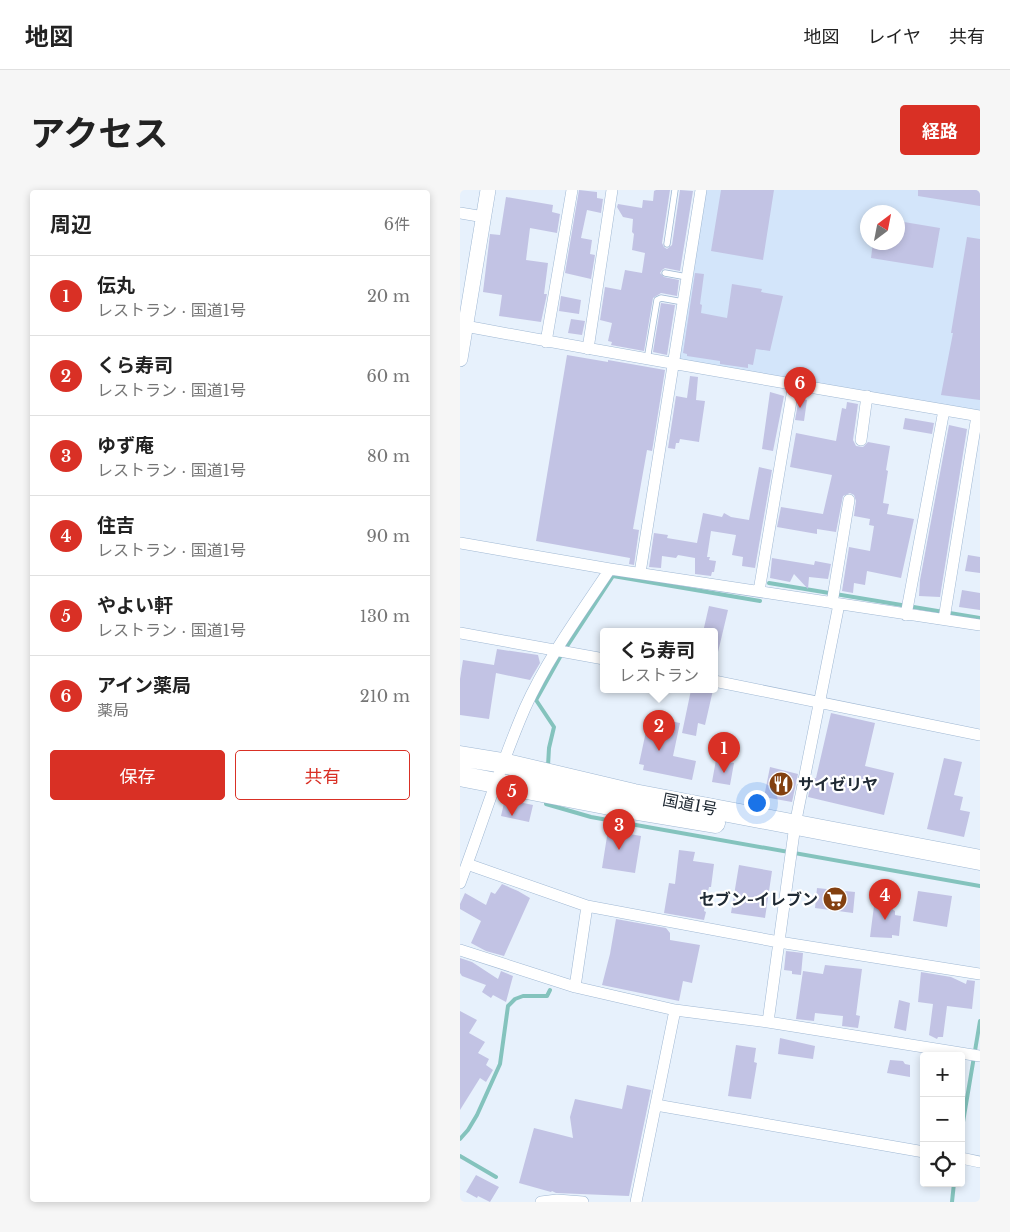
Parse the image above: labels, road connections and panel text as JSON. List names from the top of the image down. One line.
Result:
{"streets":{"highway":["国道1号"]},"places":{"restaurant":["サイゼリヤ"],"supermarket":["セブン-イレブン"]},"north":"top right","page":{"header":"地図","nav":["地図","レイヤ","共有"],"title":"アクセス","buttons":["経路",["保存","共有"]],"heading":["周辺","6件"],"list":[{"mark":"1","name":"伝丸","note":"レストラン · 国道1号","value":"20 m"},{"mark":"2","name":"くら寿司","note":"レストラン · 国道1号","value":"60 m"},{"mark":"3","name":"ゆず庵","note":"レストラン · 国道1号","value":"80 m"},{"mark":"4","name":"住吉","note":"レストラン · 国道1号","value":"90 m"},{"mark":"5","name":"やよい軒","note":"レストラン · 国道1号","value":"130 m"},{"mark":"6","name":"アイン薬局","note":"薬局","value":"210 m"}],"pins":["6","2","1","5","3","4"],"popup":["くら寿司","レストラン"],"map_buttons":["+","−"]}}
